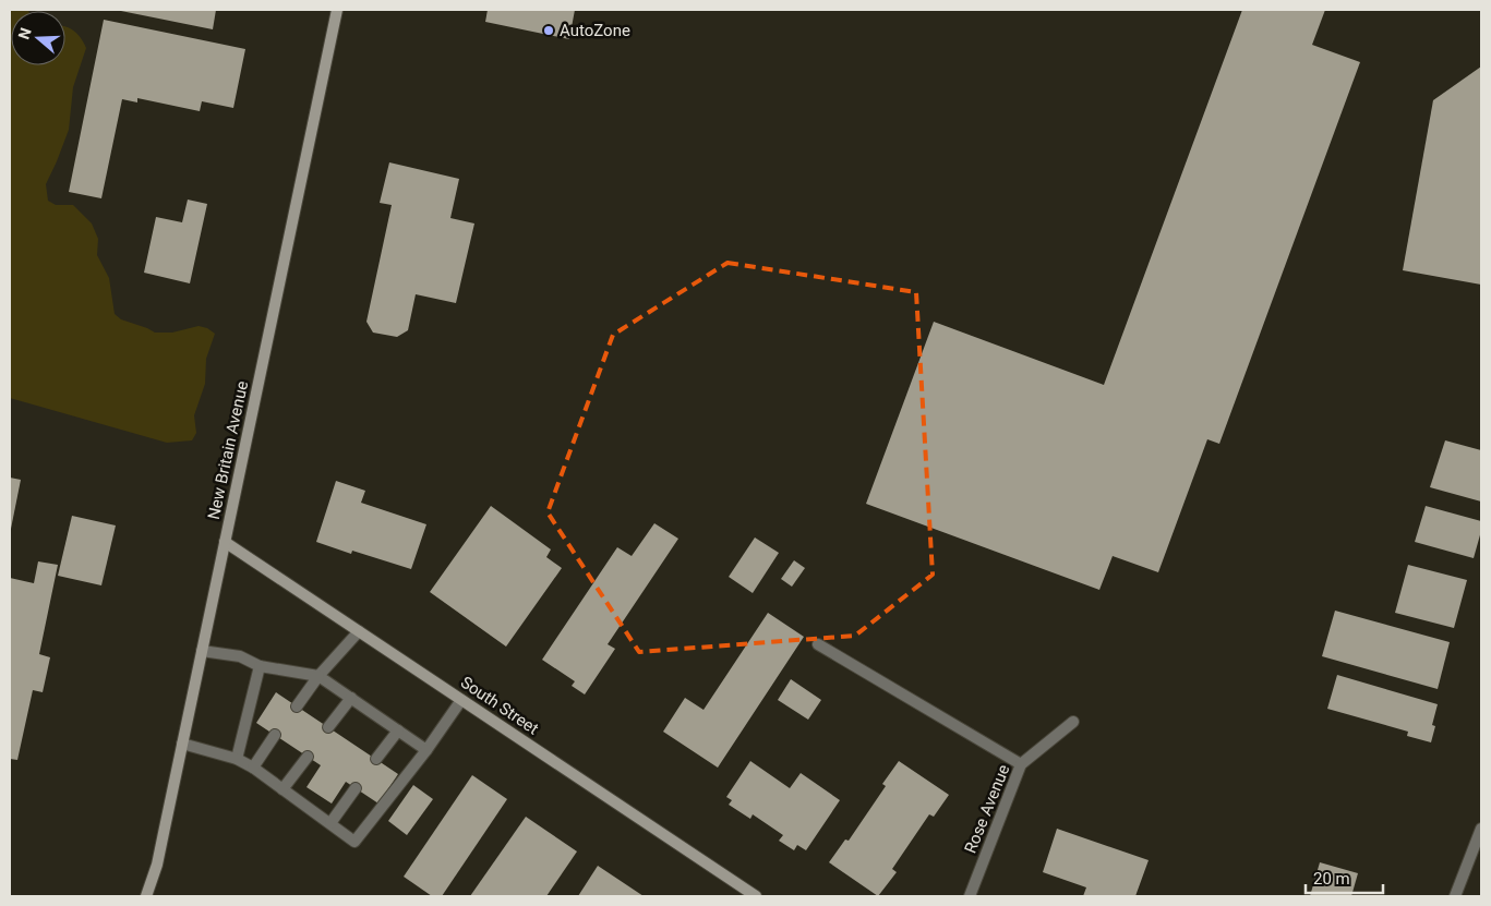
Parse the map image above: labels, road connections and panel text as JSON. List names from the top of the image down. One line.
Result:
{"streets":{"main road":["New Britain Avenue","South Street"],"street":["Rose Avenue"]},"crossings":[["New Britain Avenue","South Street"]],"places":["AutoZone"],"scale_bar":"20 m","north":"left"}
